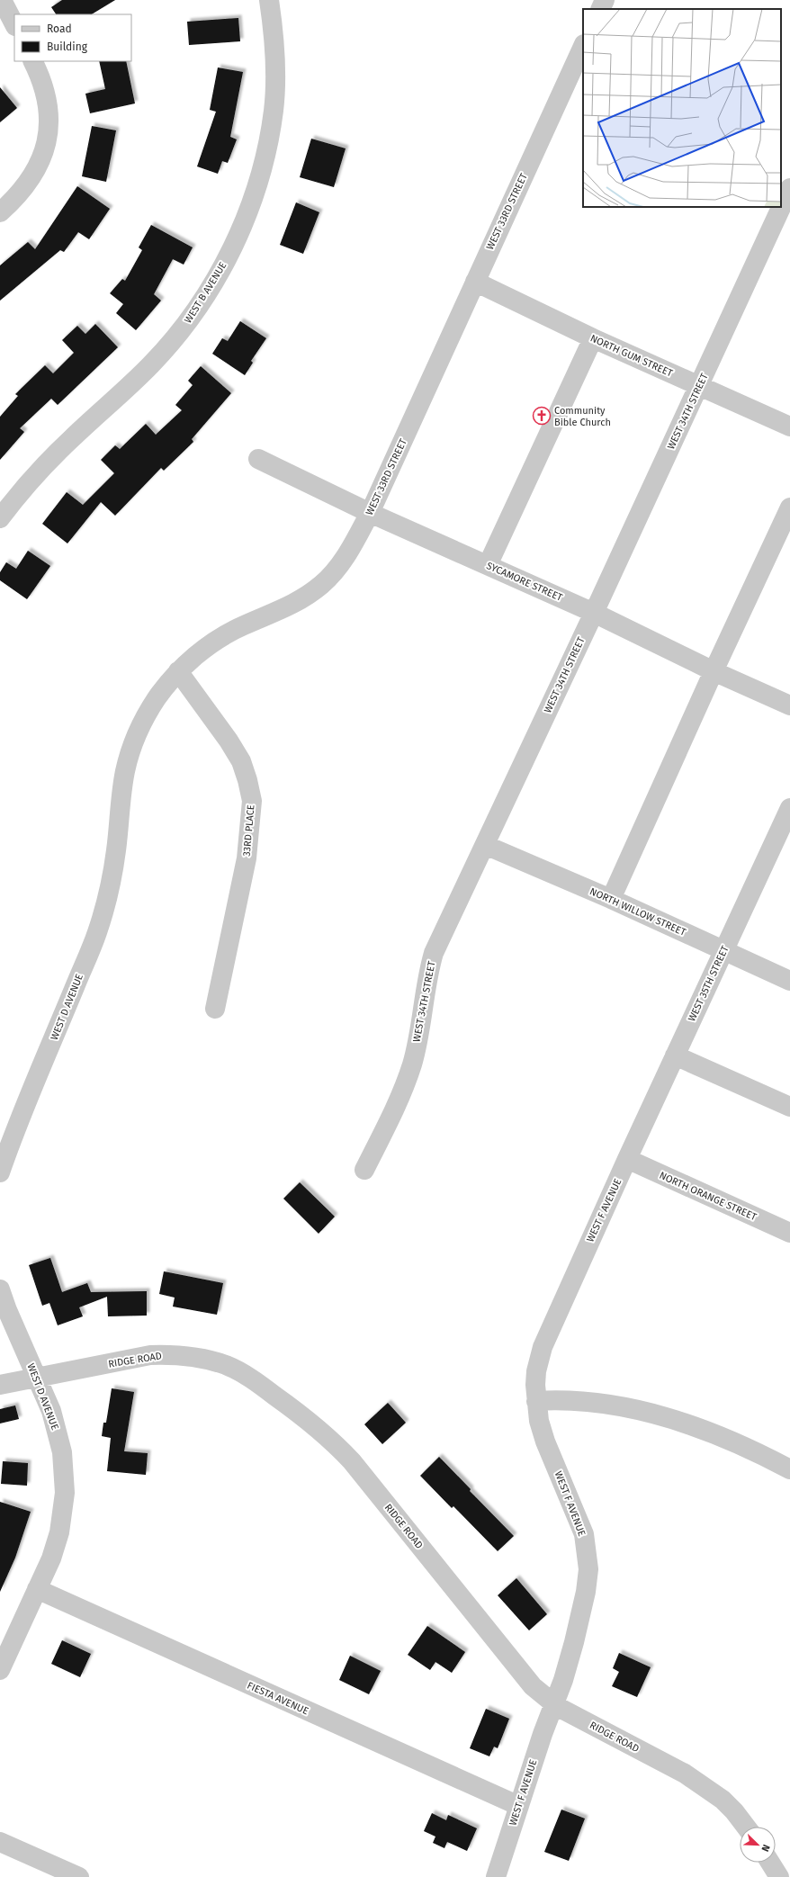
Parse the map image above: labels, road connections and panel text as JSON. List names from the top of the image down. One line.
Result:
{"streets":{"street":["WEST 33RD STREET","WEST B AVENUE","NORTH GUM STREET","WEST 34TH STREET","SYCAMORE STREET","33RD PLACE","NORTH WILLOW STREET","WEST 35TH STREET","WEST D AVENUE","NORTH ORANGE STREET","WEST F AVENUE","RIDGE ROAD","FIESTA AVENUE"]},"crossings":[["WEST 33RD STREET","NORTH GUM STREET"],["WEST 33RD STREET","SYCAMORE STREET"],["WEST 33RD STREET","33RD PLACE"],["WEST 33RD STREET","WEST D AVENUE"],["NORTH GUM STREET","WEST 34TH STREET"],["WEST 34TH STREET","SYCAMORE STREET"],["WEST 34TH STREET","NORTH WILLOW STREET"],["NORTH WILLOW STREET","WEST 35TH STREET"],["WEST 35TH STREET","NORTH ORANGE STREET"],["WEST 35TH STREET","WEST F AVENUE"],["WEST D AVENUE","RIDGE ROAD"],["WEST D AVENUE","FIESTA AVENUE"],["NORTH ORANGE STREET","WEST F AVENUE"],["WEST F AVENUE","RIDGE ROAD"],["WEST F AVENUE","FIESTA AVENUE"]],"places":{"church":["Community Bible Church"]},"legend":["Road","Building"],"north":"bottom right"}
